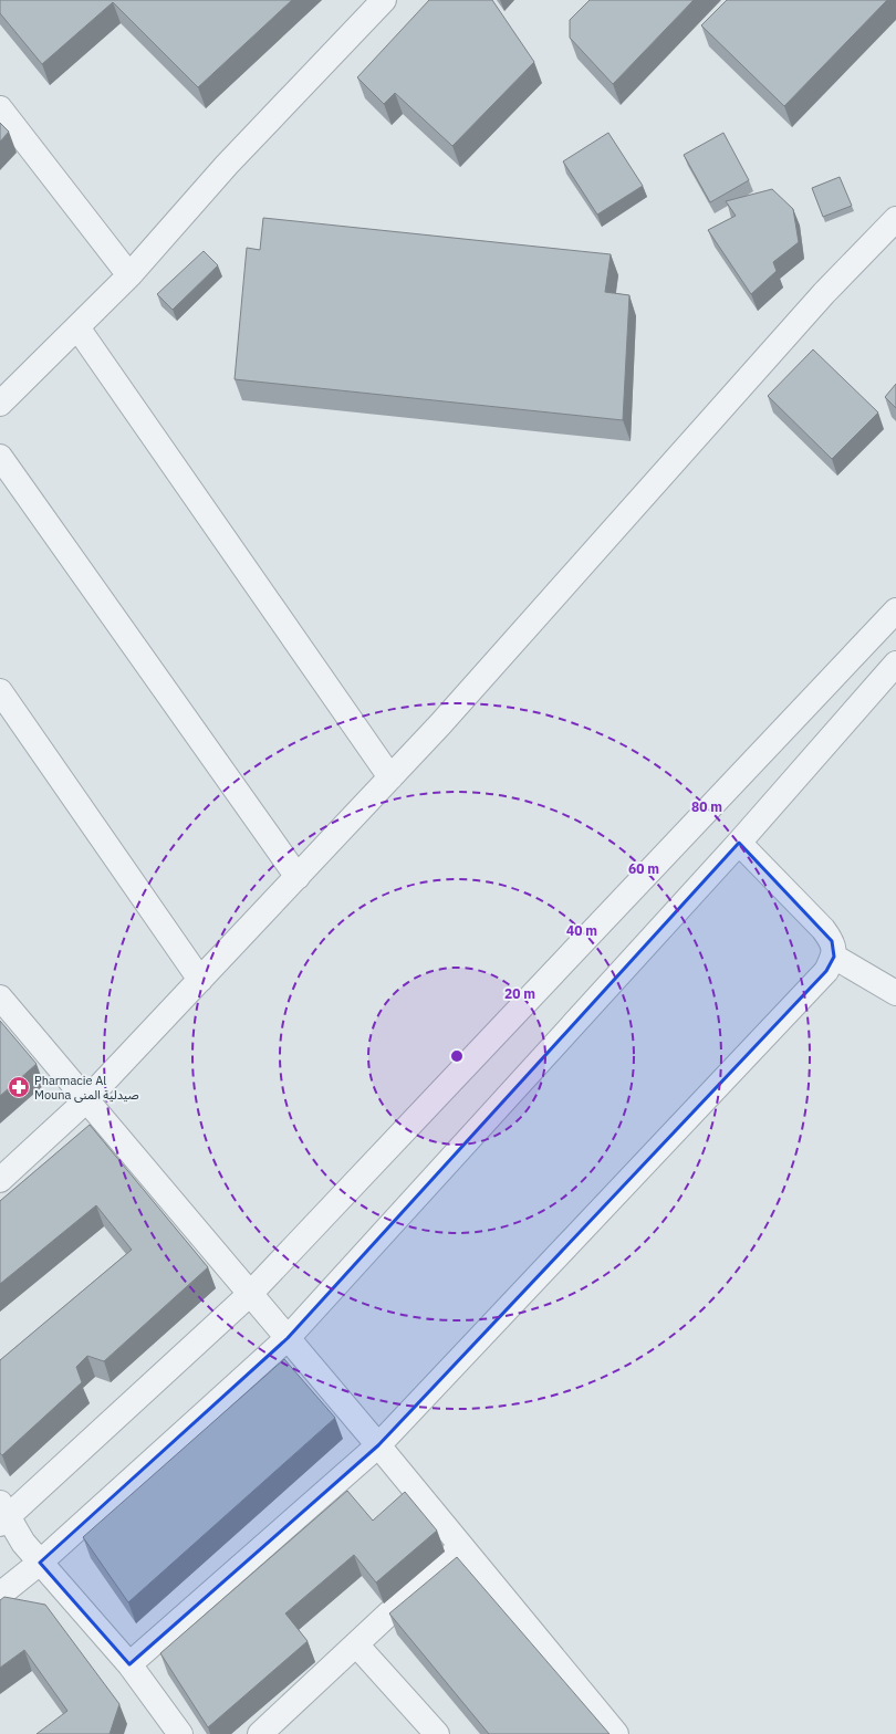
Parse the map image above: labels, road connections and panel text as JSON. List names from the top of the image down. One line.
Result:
{"places":{"pharmacy":["Pharmacie Al Mouna صيدلية المنى"]},"rings":["80 m","60 m","40 m","20 m"]}
